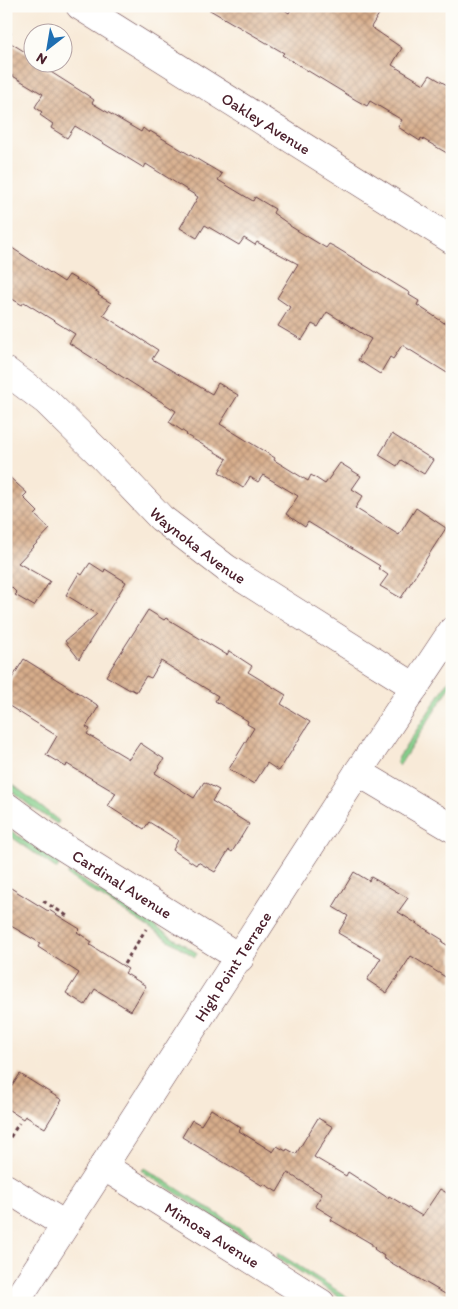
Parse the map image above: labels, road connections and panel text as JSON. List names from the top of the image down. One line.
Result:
{"streets":{"street":["Oakley Avenue","Waynoka Avenue","Cardinal Avenue","High Point Terrace","Mimosa Avenue"]},"crossings":[["Waynoka Avenue","High Point Terrace"],["Cardinal Avenue","High Point Terrace"],["High Point Terrace","Mimosa Avenue"]],"north":"bottom left"}
